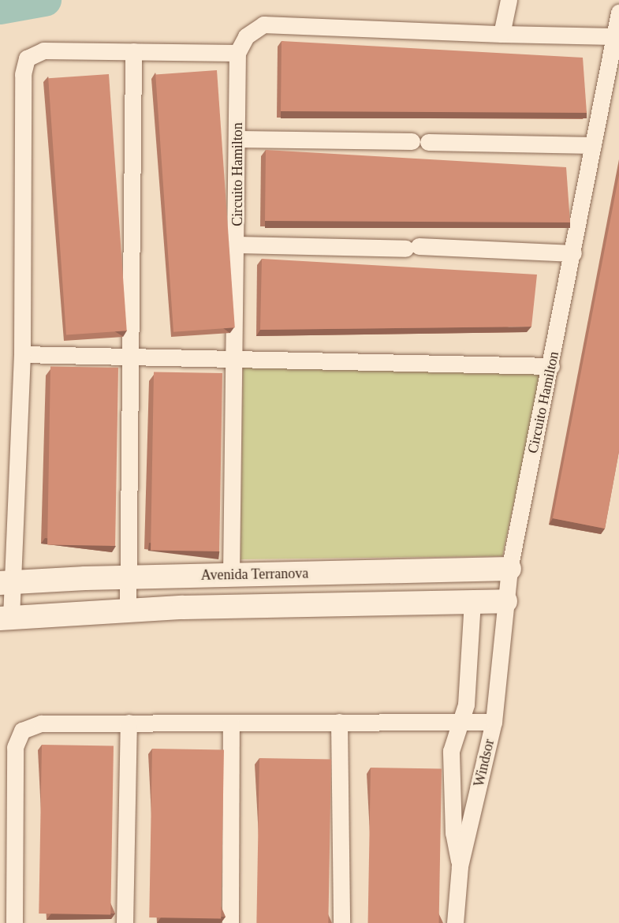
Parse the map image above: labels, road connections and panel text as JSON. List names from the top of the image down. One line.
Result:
{"streets":{"street":["Circuito Hamilton","Avenida Terranova","Windsor"]},"crossings":[["Circuito Hamilton","Avenida Terranova"],["Circuito Hamilton","Windsor"]]}
